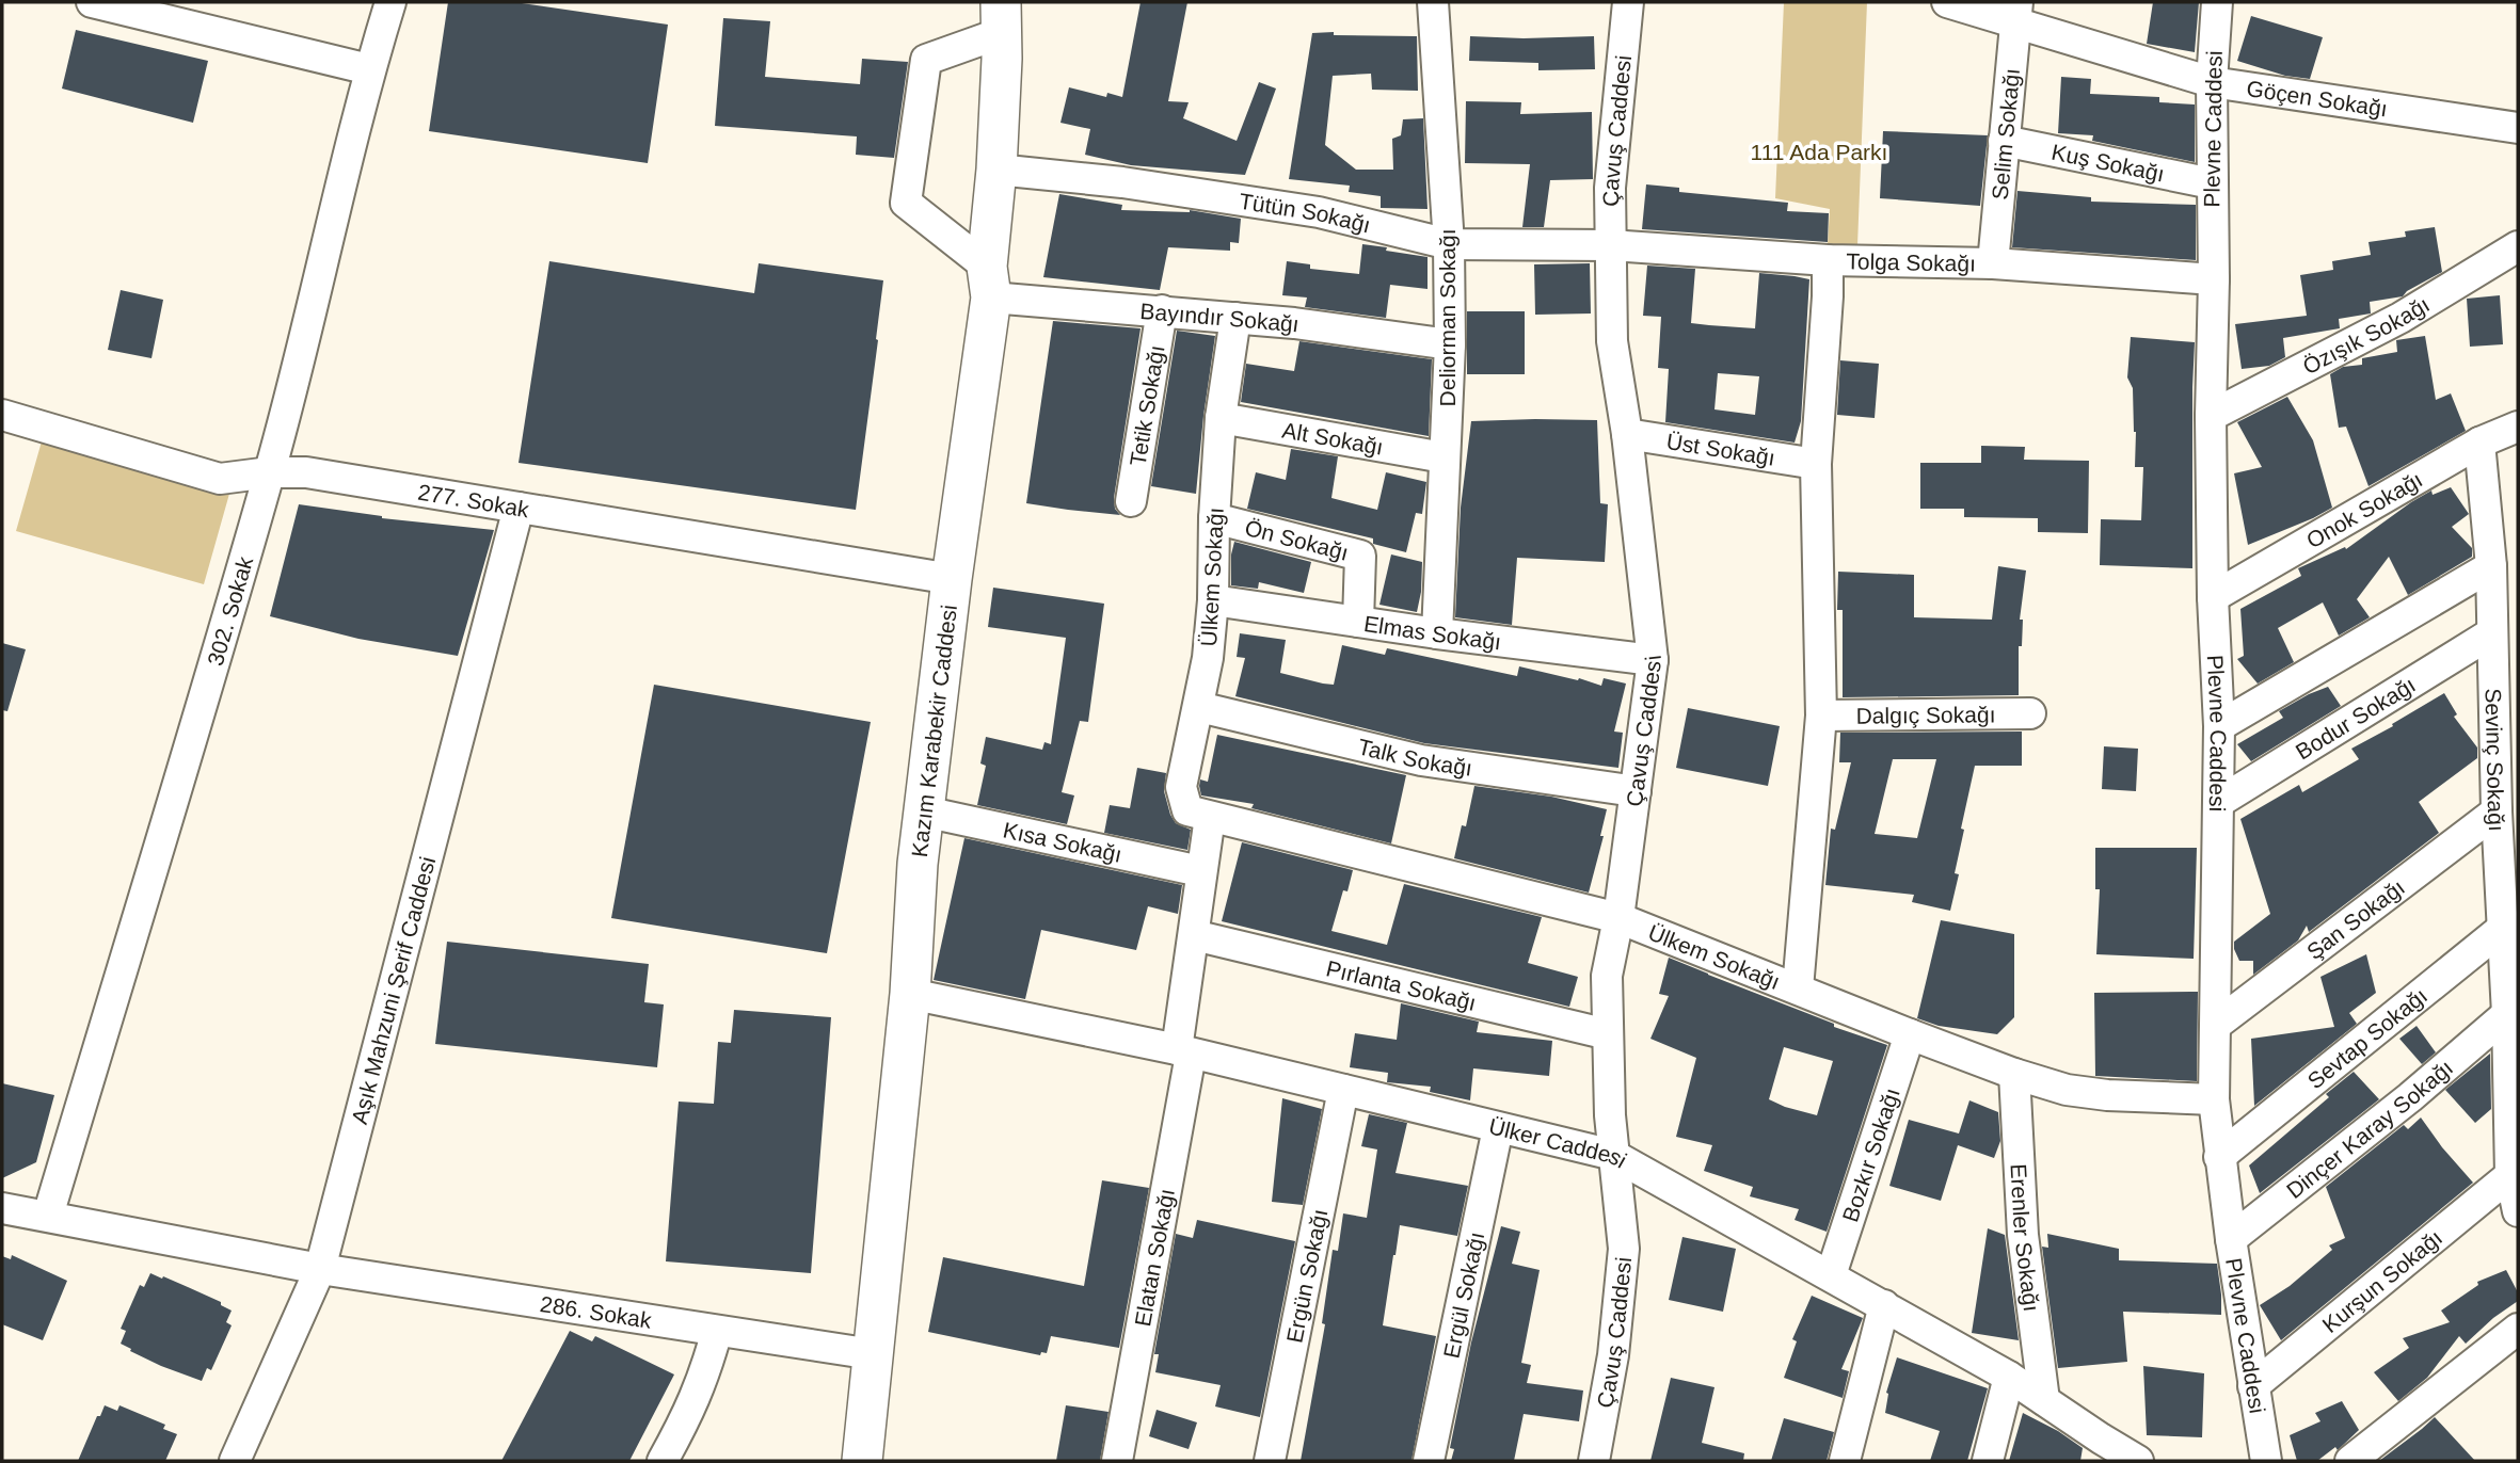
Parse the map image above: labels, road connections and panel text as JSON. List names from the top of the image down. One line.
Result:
{"streets":{"main road":["Kazım Karabekir Caddesi"],"street":["Göçen Sokağı","Plevne Caddesi","Çavuş Caddesi","Selim Sokağı","Kuş Sokağı","Tütün Sokağı","Tolga Sokağı","Bayındır Sokağı","Deliorman Sokağı","Özışık Sokağı","Tetik Sokağı","Alt Sokağı","Üst Sokağı","277. Sokak","Onok Sokağı","Ön Sokağı","Ülkem Sokağı","302. Sokak","Elmas Sokağı","Dalgıç Sokağı","Bodur Sokağı","Talk Sokağı","Sevinç Sokağı","Kısa Sokağı","Şan Sokağı","Pırlanta Sokağı","Aşık Mahzuni Şerif Caddesi","Sevtap Sokağı","Dinçer Karay Sokağı","Ülker Caddesi","Bozkır Sokağı","Erenler Sokağı","Elatan Sokağı","Ergün Sokağı","Kurşun Sokağı","Ergül Sokağı","286. Sokak"]},"crossings":[["Göçen Sokağı","Plevne Caddesi"],["Göçen Sokağı","Selim Sokağı"],["Plevne Caddesi","Kuş Sokağı"],["Plevne Caddesi","Tolga Sokağı"],["Plevne Caddesi","Özışık Sokağı"],["Plevne Caddesi","Onok Sokağı"],["Plevne Caddesi","Ülkem Sokağı"],["Plevne Caddesi","Bodur Sokağı"],["Plevne Caddesi","Şan Sokağı"],["Plevne Caddesi","Sevtap Sokağı"],["Plevne Caddesi","Dinçer Karay Sokağı"],["Plevne Caddesi","Kurşun Sokağı"],["Çavuş Caddesi","Tütün Sokağı"],["Çavuş Caddesi","Tolga Sokağı"],["Çavuş Caddesi","Üst Sokağı"],["Çavuş Caddesi","Ülkem Sokağı"],["Çavuş Caddesi","Elmas Sokağı"],["Çavuş Caddesi","Talk Sokağı"],["Çavuş Caddesi","Pırlanta Sokağı"],["Çavuş Caddesi","Ülker Caddesi"],["Selim Sokağı","Kuş Sokağı"],["Selim Sokağı","Tolga Sokağı"],["Tütün Sokağı","Tolga Sokağı"],["Tütün Sokağı","Deliorman Sokağı"],["Tütün Sokağı","Kazım Karabekir Caddesi"],["Bayındır Sokağı","Deliorman Sokağı"],["Bayındır Sokağı","Tetik Sokağı"],["Bayındır Sokağı","Ülkem Sokağı"],["Bayındır Sokağı","Kazım Karabekir Caddesi"],["Deliorman Sokağı","Alt Sokağı"],["Deliorman Sokağı","Elmas Sokağı"],["Alt Sokağı","Ülkem Sokağı"],["277. Sokak","302. Sokak"],["277. Sokak","Kazım Karabekir Caddesi"],["277. Sokak","Aşık Mahzuni Şerif Caddesi"],["Onok Sokağı","Sevinç Sokağı"],["Ön Sokağı","Ülkem Sokağı"],["Ön Sokağı","Elmas Sokağı"],["Ülkem Sokağı","Elmas Sokağı"],["Ülkem Sokağı","Talk Sokağı"],["Ülkem Sokağı","Bozkır Sokağı"],["Ülkem Sokağı","Erenler Sokağı"],["302. Sokak","286. Sokak"],["Bodur Sokağı","Sevinç Sokağı"],["Kazım Karabekir Caddesi","Kısa Sokağı"],["Kazım Karabekir Caddesi","Ülker Caddesi"],["Kazım Karabekir Caddesi","286. Sokak"],["Sevinç Sokağı","Şan Sokağı"],["Sevinç Sokağı","Sevtap Sokağı"],["Sevinç Sokağı","Dinçer Karay Sokağı"],["Sevinç Sokağı","Kurşun Sokağı"],["Aşık Mahzuni Şerif Caddesi","286. Sokak"],["Ülker Caddesi","Bozkır Sokağı"],["Ülker Caddesi","Erenler Sokağı"],["Ülker Caddesi","Elatan Sokağı"],["Ülker Caddesi","Ergün Sokağı"],["Ülker Caddesi","Ergül Sokağı"]],"parks":["111 Ada Parkı"]}
